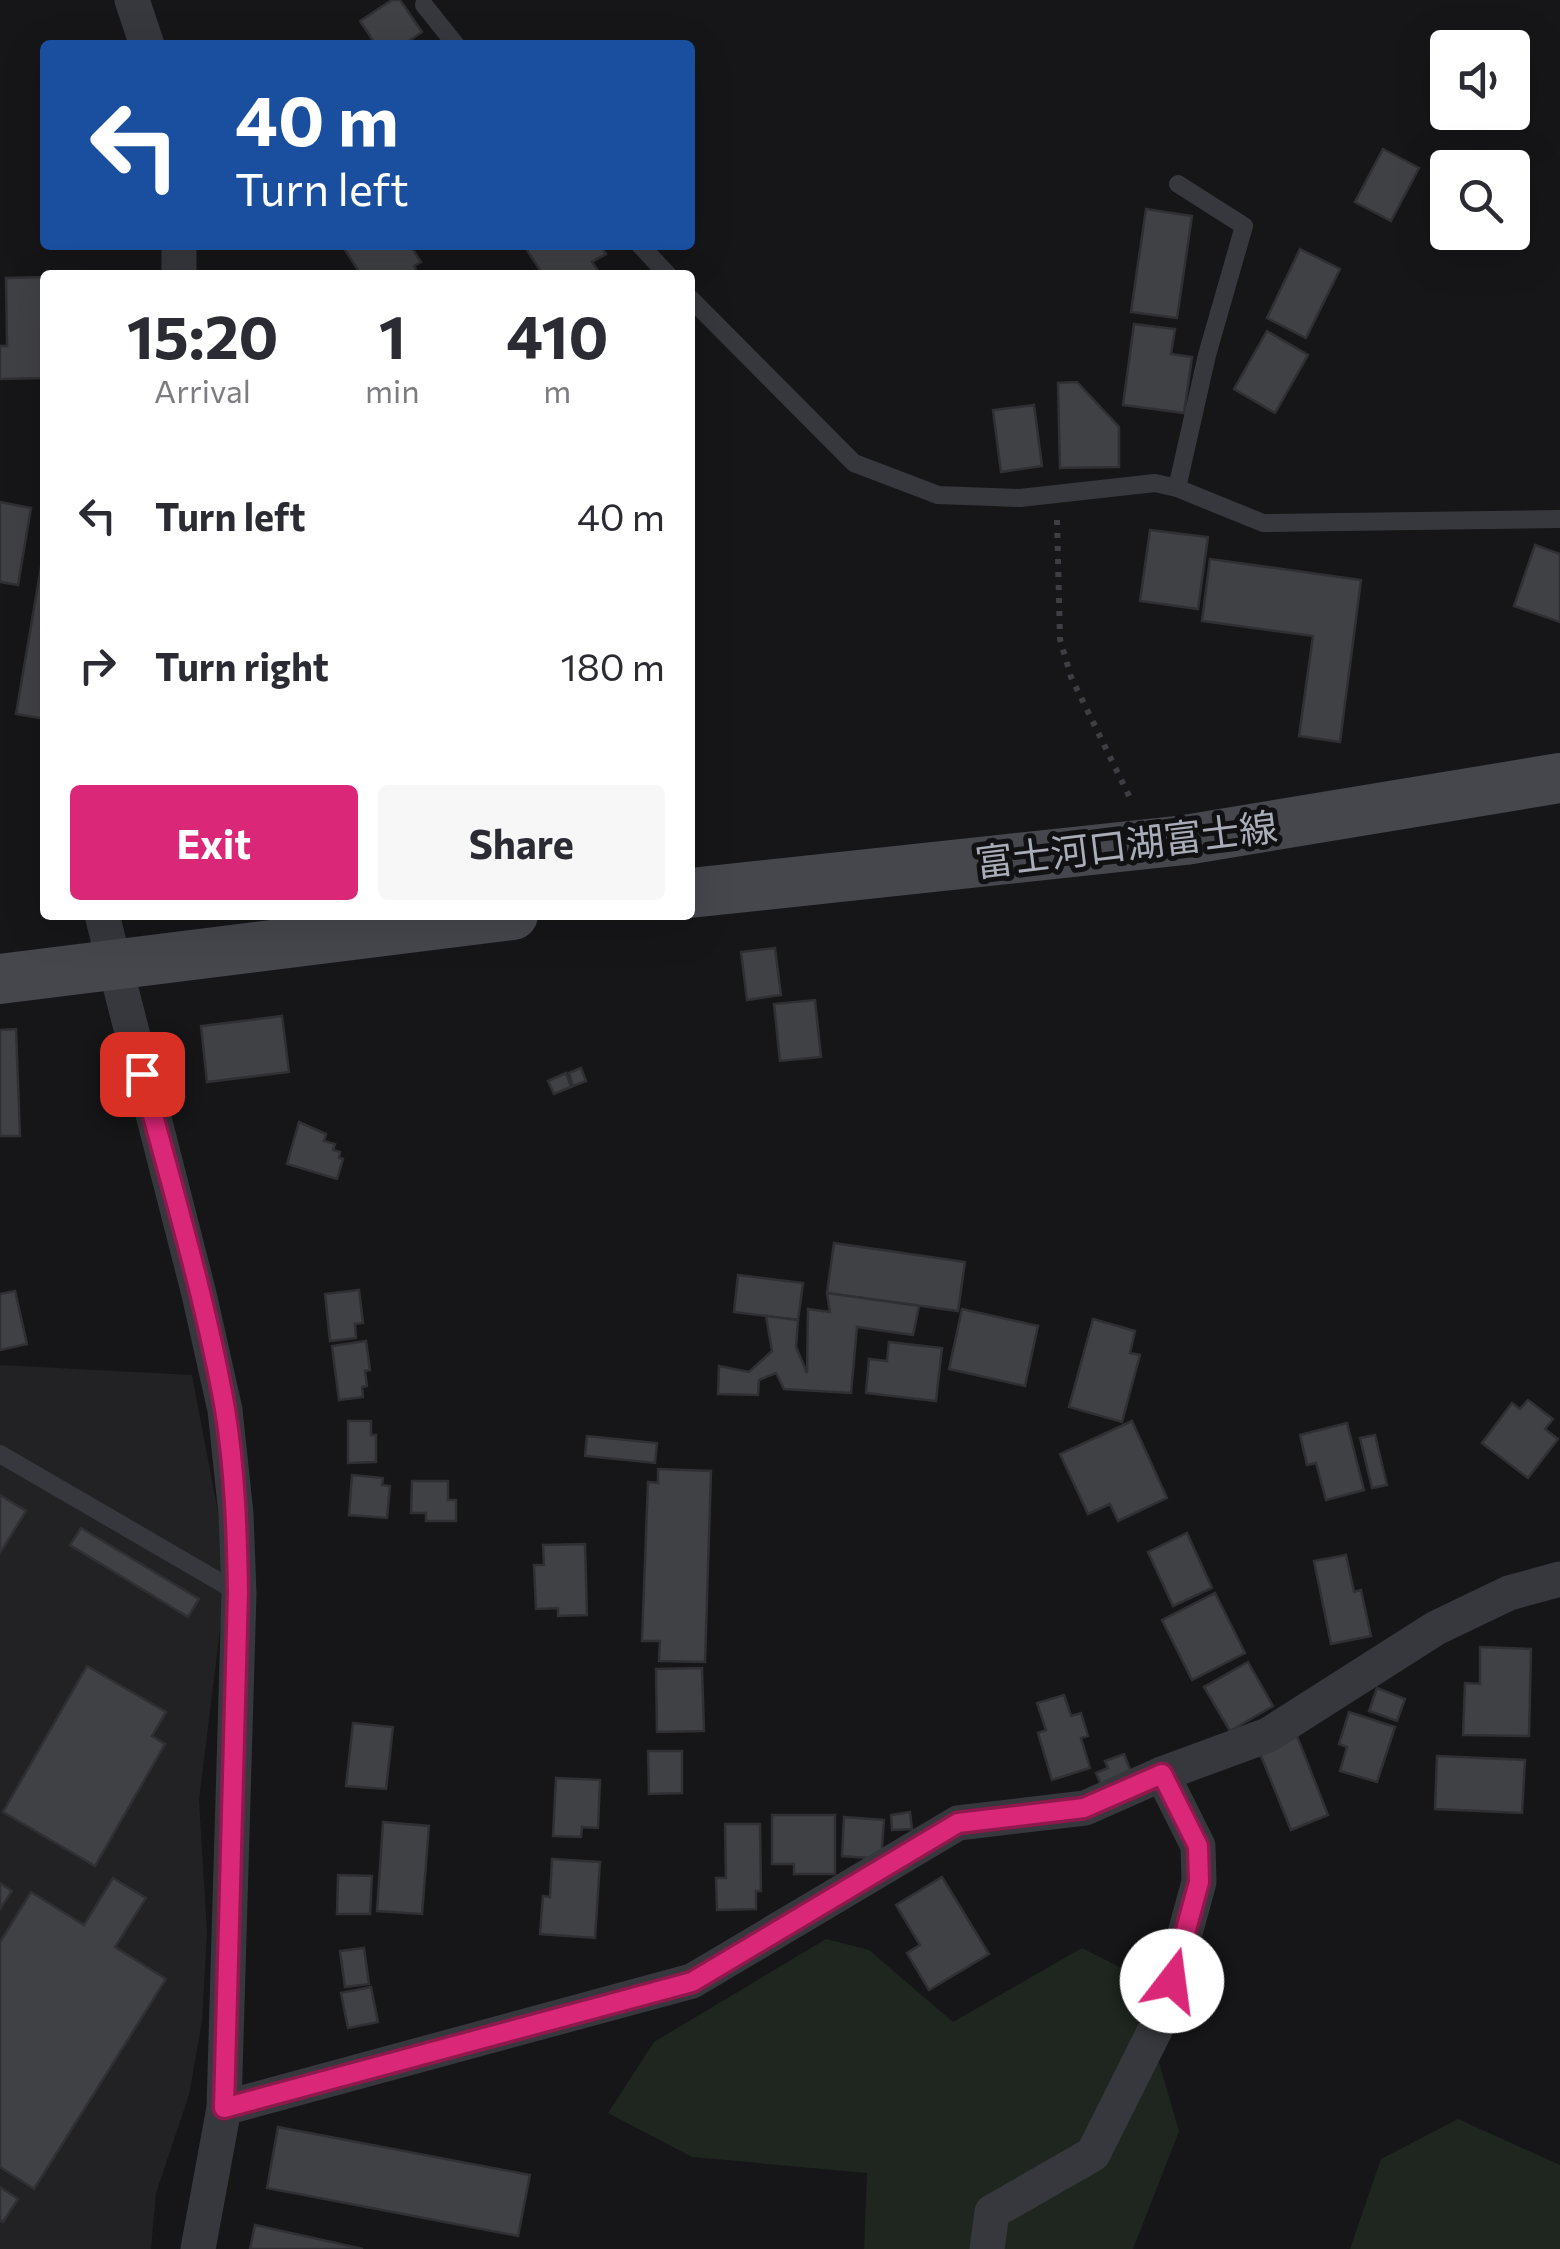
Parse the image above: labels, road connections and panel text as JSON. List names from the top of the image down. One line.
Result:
{"streets":{"main road":["富士河口湖富士線"]},"page":{"turn":["40 m","Turn left"],"eta":["15:20","Arrival","1","min","410","m"],"list":[{"name":"Turn left","value":"40 m"},{"name":"Turn right","value":"180 m"}],"buttons":["Exit","Share"]}}
